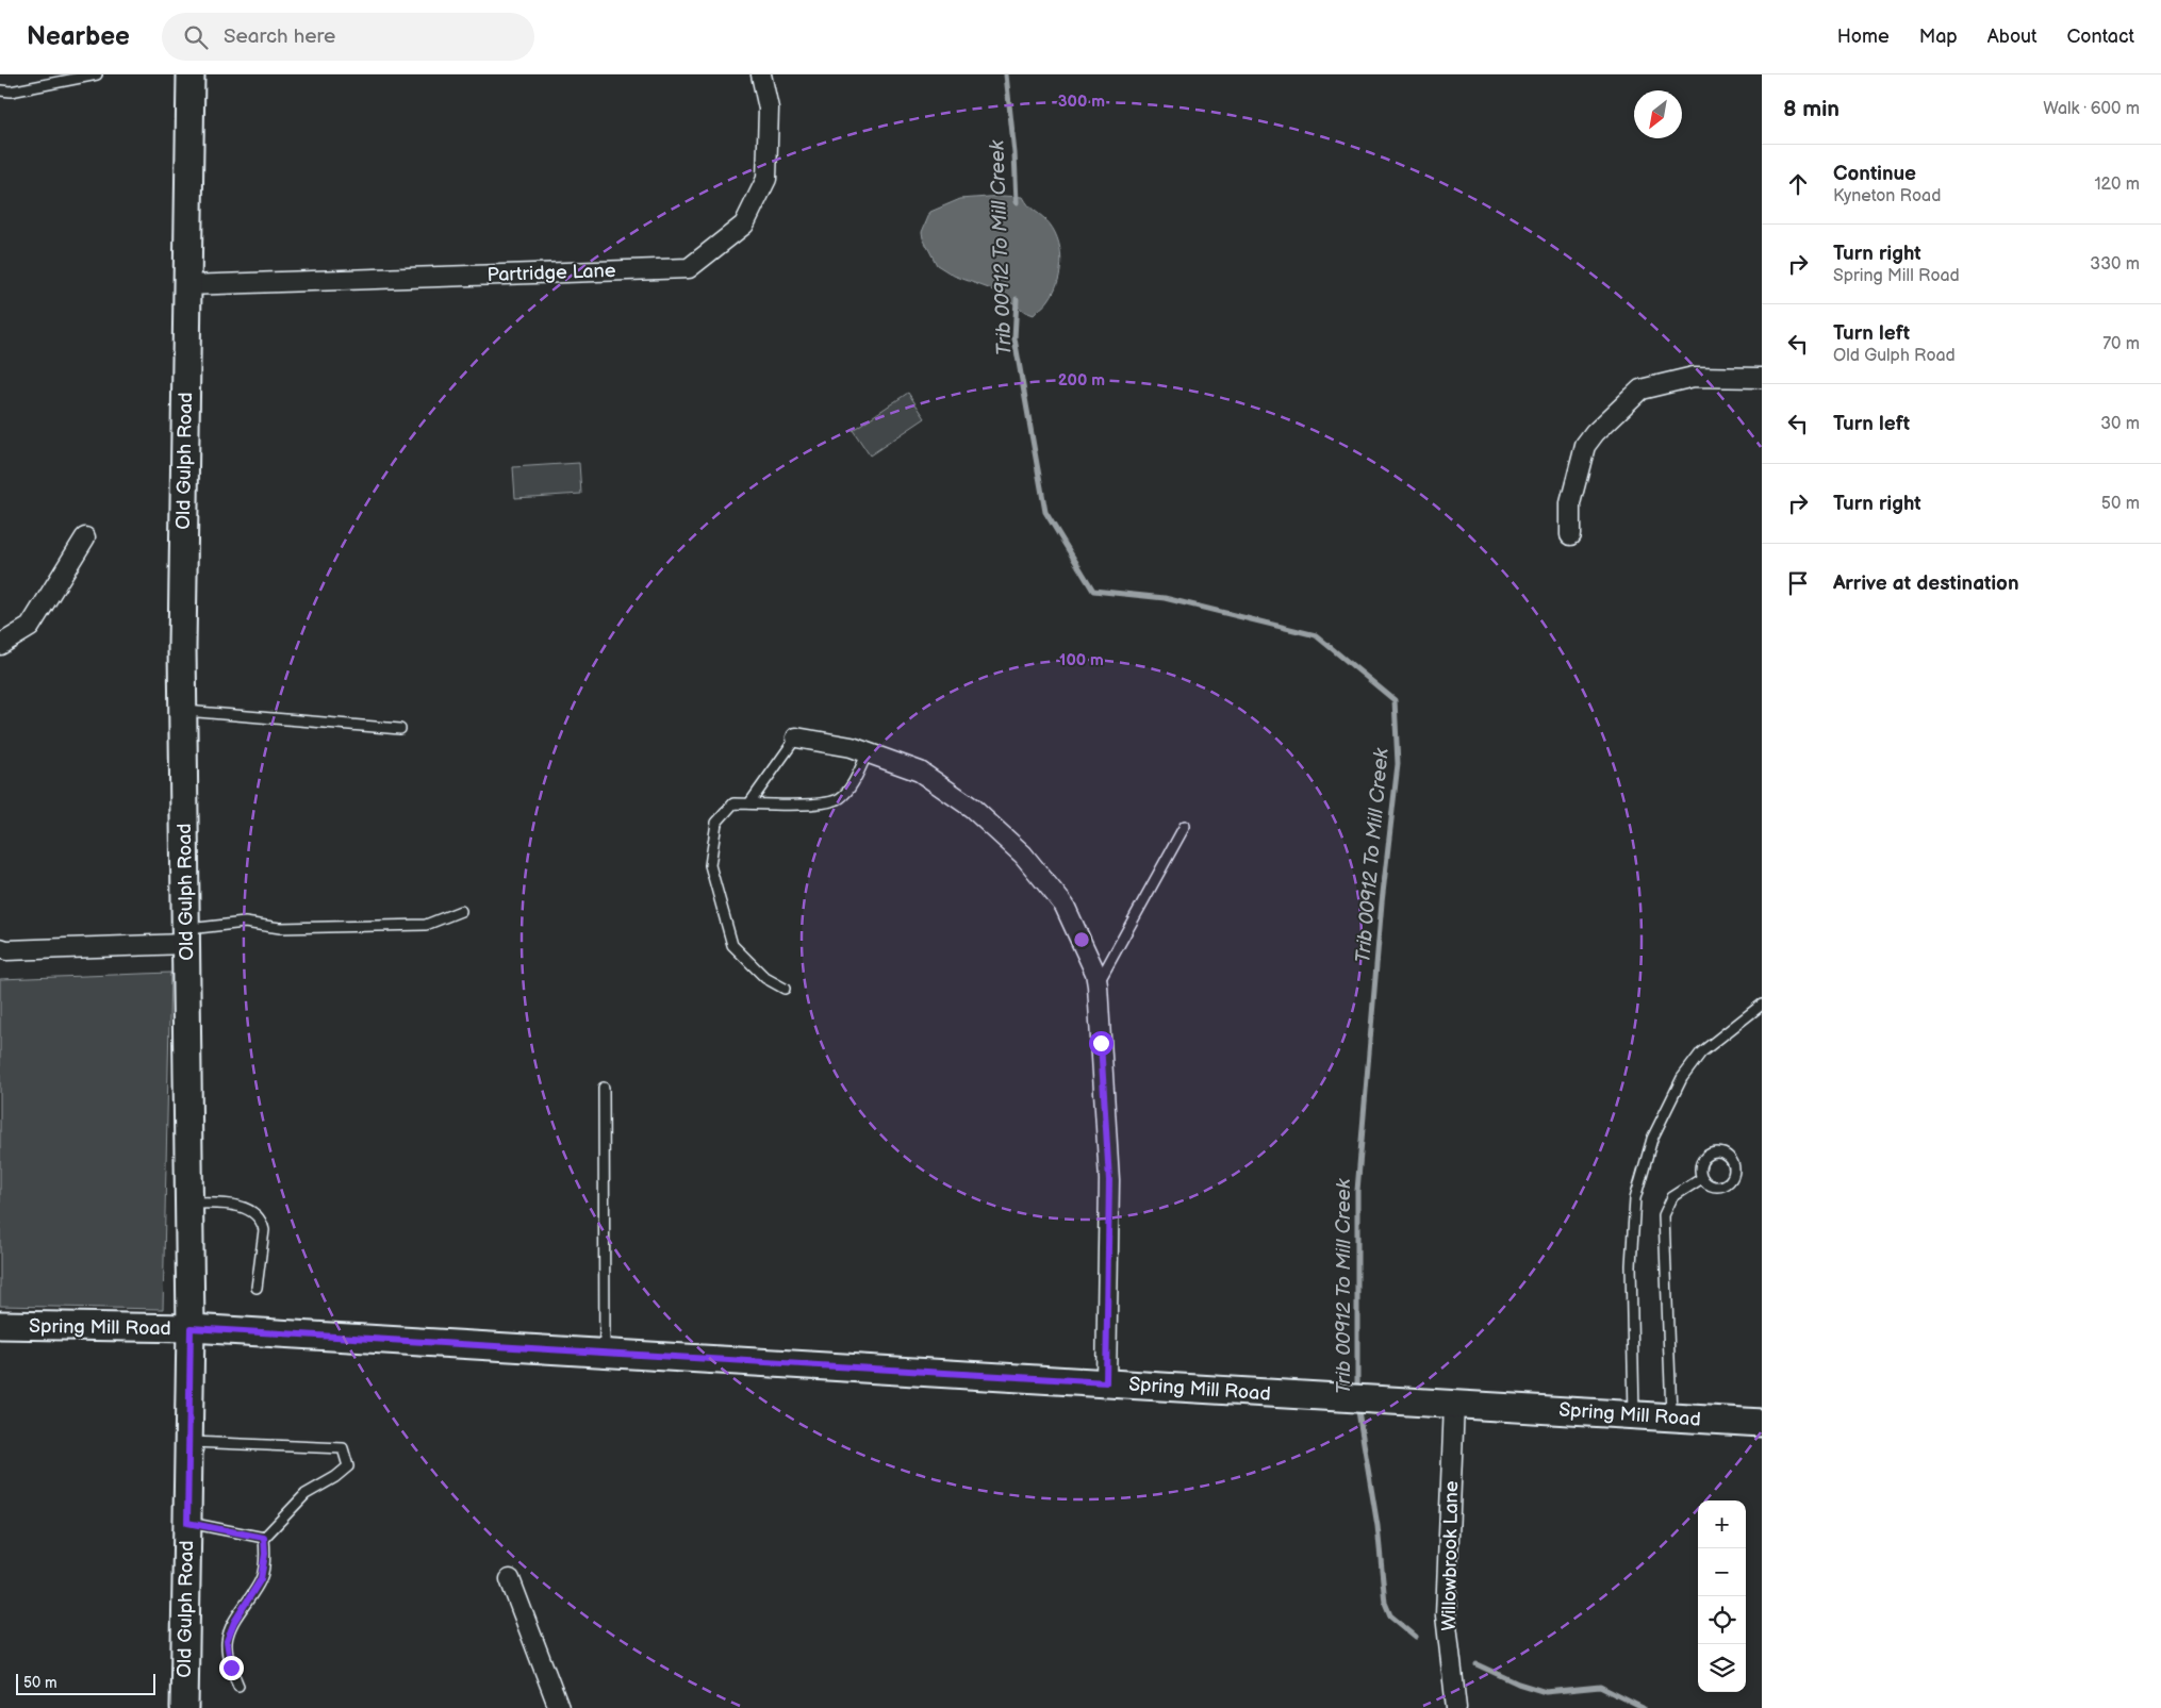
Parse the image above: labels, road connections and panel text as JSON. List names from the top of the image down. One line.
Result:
{"streets":{"main road":["Old Gulph Road","Spring Mill Road"],"street":["Partridge Lane","Willowbrook Lane"]},"crossings":[["Partridge Lane","Old Gulph Road"],["Old Gulph Road","Spring Mill Road"],["Spring Mill Road","Willowbrook Lane"]],"water":["Trib 00912 To Mill Creek"],"scale_bar":"50 m","north":"bottom left","page":{"header":"Nearbee","search":"Search here","nav":["Home","Map","About","Contact"],"heading":["8 min","Walk · 600 m"],"list":[["Continue","Kyneton Road","120 m"],["Turn right","Spring Mill Road","330 m"],["Turn left","Old Gulph Road","70 m"],["Turn left","30 m"],["Turn right","50 m"],"Arrive at destination"],"map_buttons":["+","−"],"scale":"50 m"},"rings":["300 m","200 m","100 m"]}
